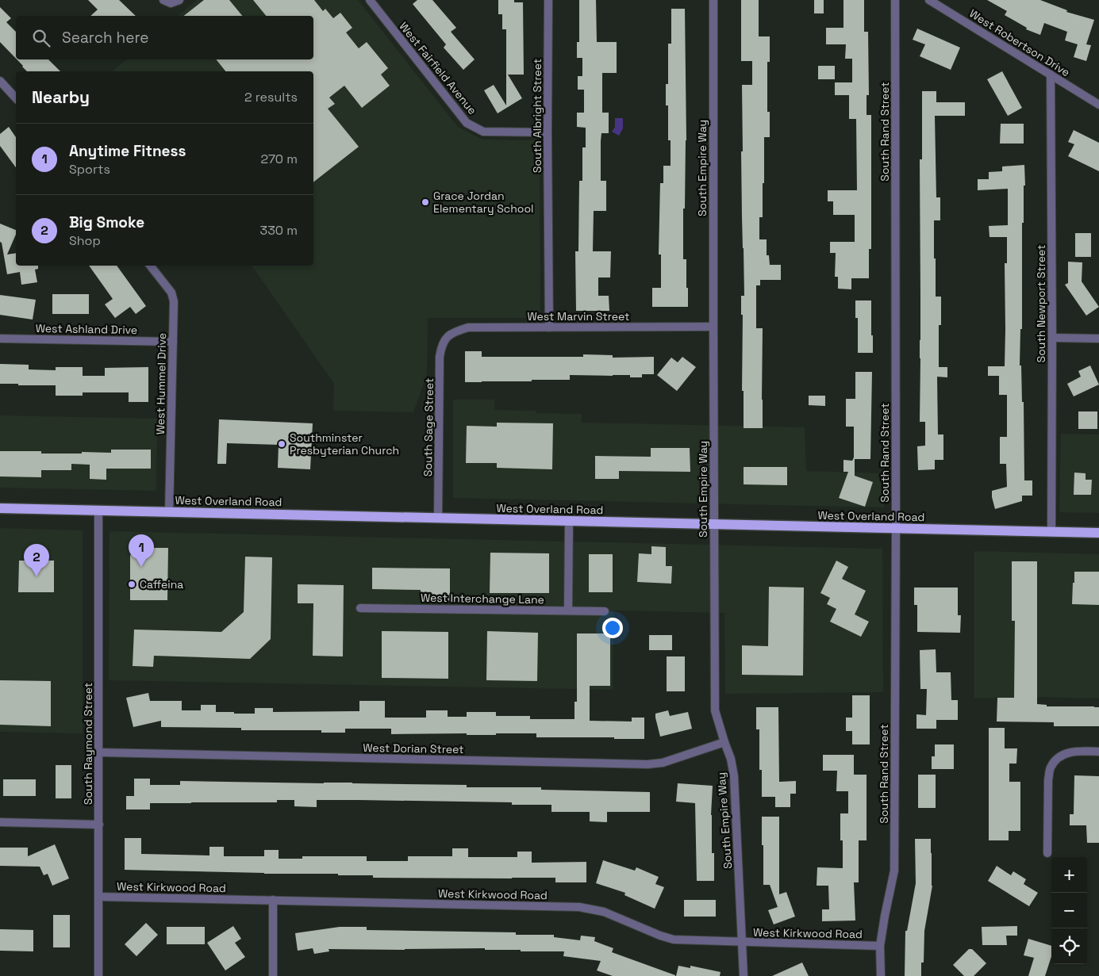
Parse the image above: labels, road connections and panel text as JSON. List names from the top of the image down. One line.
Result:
{"streets":{"main road":["West Overland Road"],"street":["West Robertson Drive","West Fairfield Avenue","South Albright Street","South Rand Street","South Empire Way","South Newport Street","West Marvin Street","West Ashland Drive","West Hummel Drive","South Sage Street","West Interchange Lane","South Raymond Street","West Dorian Street","West Kirkwood Road"]},"crossings":[["West Robertson Drive","South Newport Street"],["West Fairfield Avenue","South Albright Street"],["South Albright Street","West Marvin Street"],["South Rand Street","West Overland Road"],["South Rand Street","West Kirkwood Road"],["South Empire Way","West Marvin Street"],["South Empire Way","West Overland Road"],["South Empire Way","West Dorian Street"],["South Empire Way","West Kirkwood Road"],["South Newport Street","West Overland Road"],["West Marvin Street","South Sage Street"],["West Ashland Drive","West Hummel Drive"],["West Hummel Drive","West Overland Road"],["South Sage Street","West Overland Road"],["West Overland Road","South Raymond Street"],["South Raymond Street","West Dorian Street"],["South Raymond Street","West Kirkwood Road"]],"places":["Grace Jordan Elementary School","Southminster Presbyterian Church","Caffeina"],"page":{"search":"Search here","heading":["Nearby","2 results"],"list":[{"mark":"1","name":"Anytime Fitness","note":"Sports","value":"270 m"},{"mark":"2","name":"Big Smoke","note":"Shop","value":"330 m"}],"pins":["1","2"],"map_buttons":["+","−"]}}
